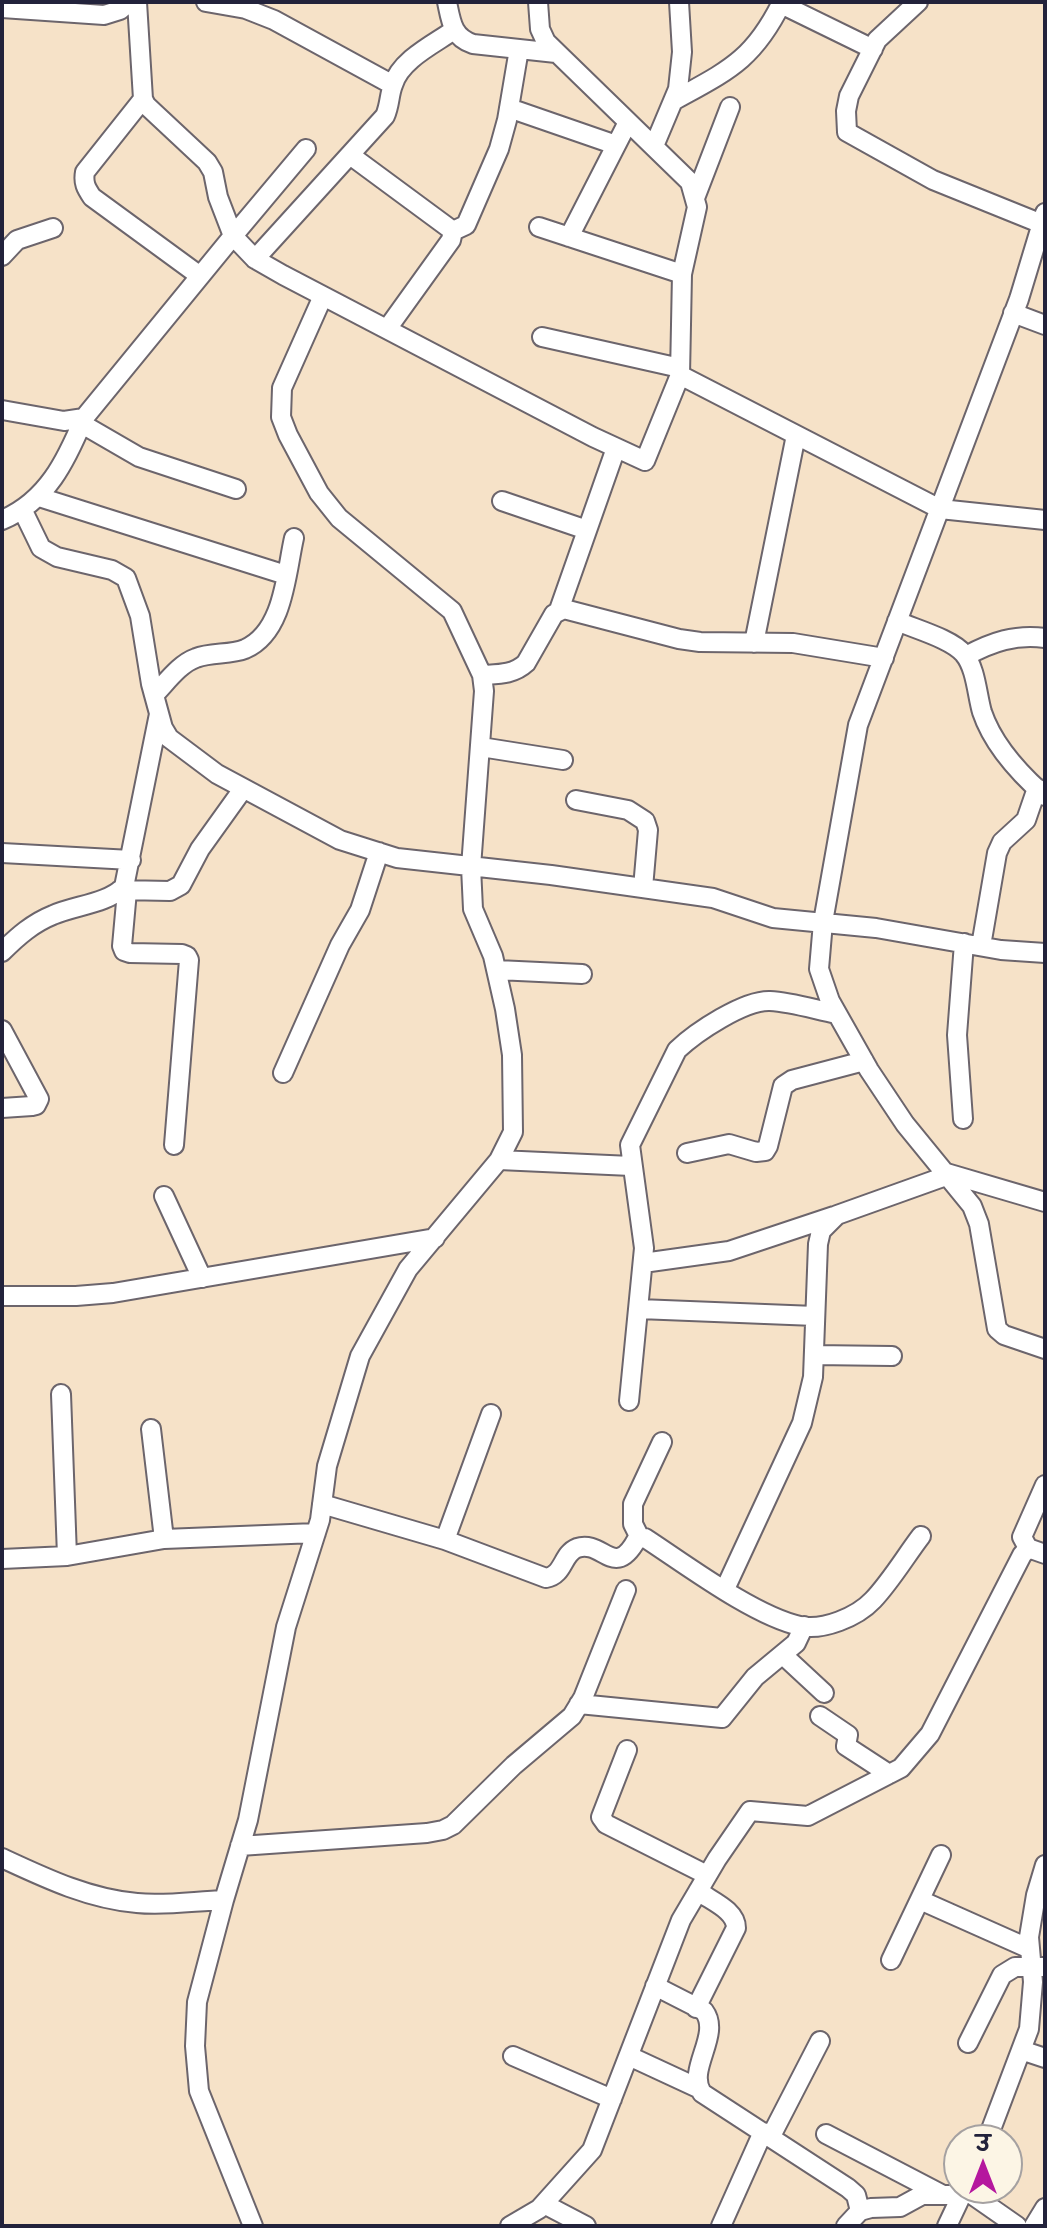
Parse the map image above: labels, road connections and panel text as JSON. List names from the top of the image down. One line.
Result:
{"north":"top"}
